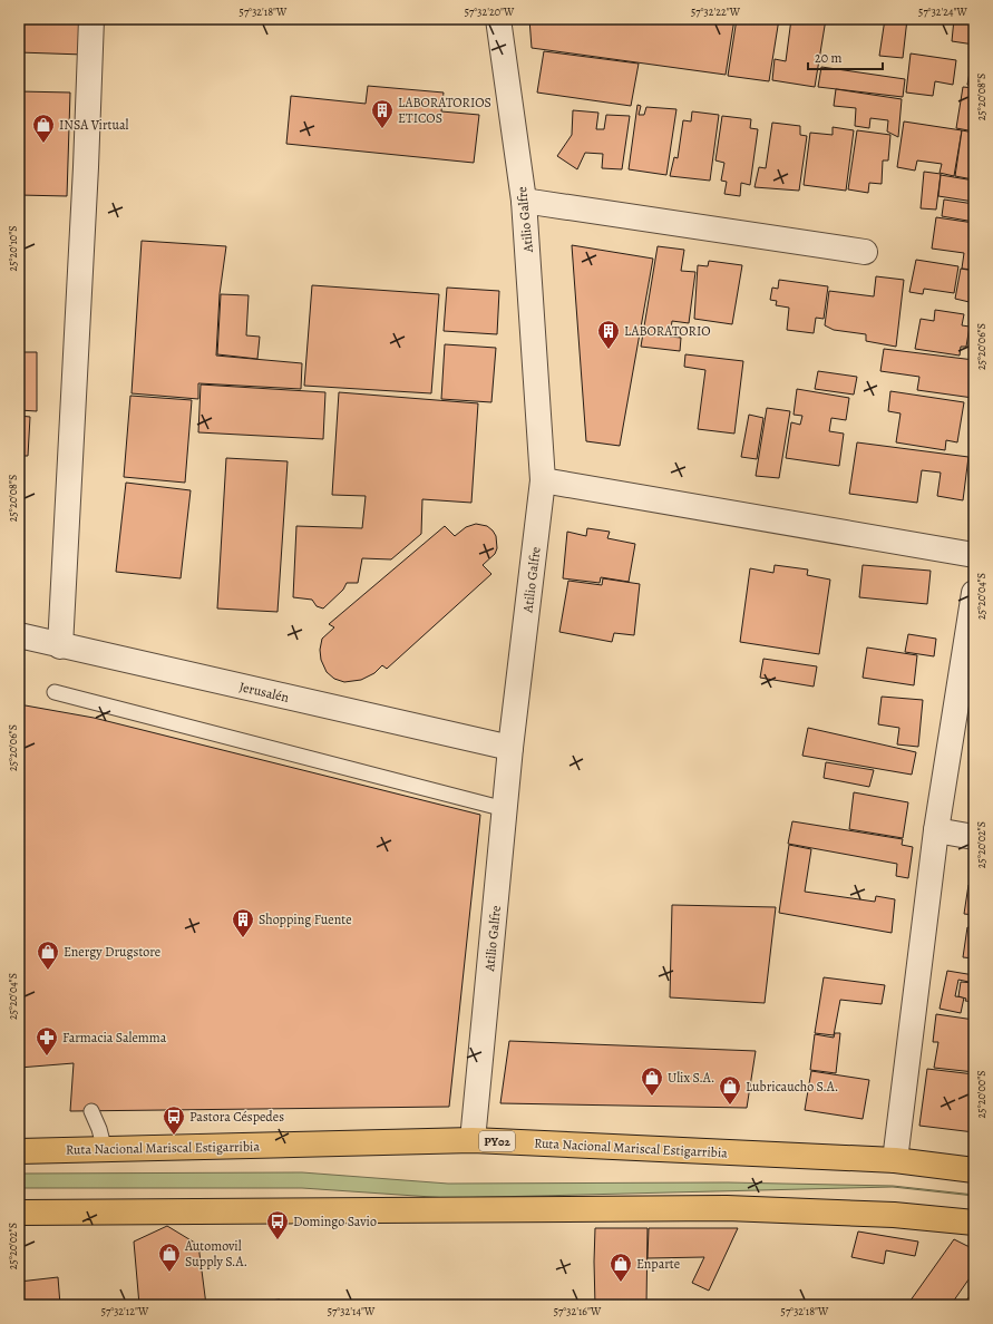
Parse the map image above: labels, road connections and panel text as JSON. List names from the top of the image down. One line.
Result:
{"streets":{"highway":["PY02","Ruta Nacional Mariscal Estigarribia"],"street":["Atilio Galfre","Jerusalén"]},"crossings":[["Atilio Galfre","Jerusalén"],["Atilio Galfre","Ruta Nacional Mariscal Estigarribia"]],"places":{"building":["LABORATORIOS ETICOS","LABORATORIO","Shopping Fuente"],"shop":["INSA Virtual","Energy Drugstore","Ulix S.A.","Lubricaucho S.A.","Automovil Supply S.A.","Enparte"],"pharmacy":["Farmacia Salemma"],"bus stop":["Pastora Céspedes","Domingo Savio"]},"scale_bar":"20 m","coordinates":["57°32'18\"W","57°32'20\"W","57°32'22\"W","57°32'24\"W","25°20'08\"S","25°20'10\"S","25°20'06\"S","25°20'04\"S","25°20'02\"S","25°20'00\"S","57°32'12\"W","57°32'14\"W","57°32'16\"W"]}
